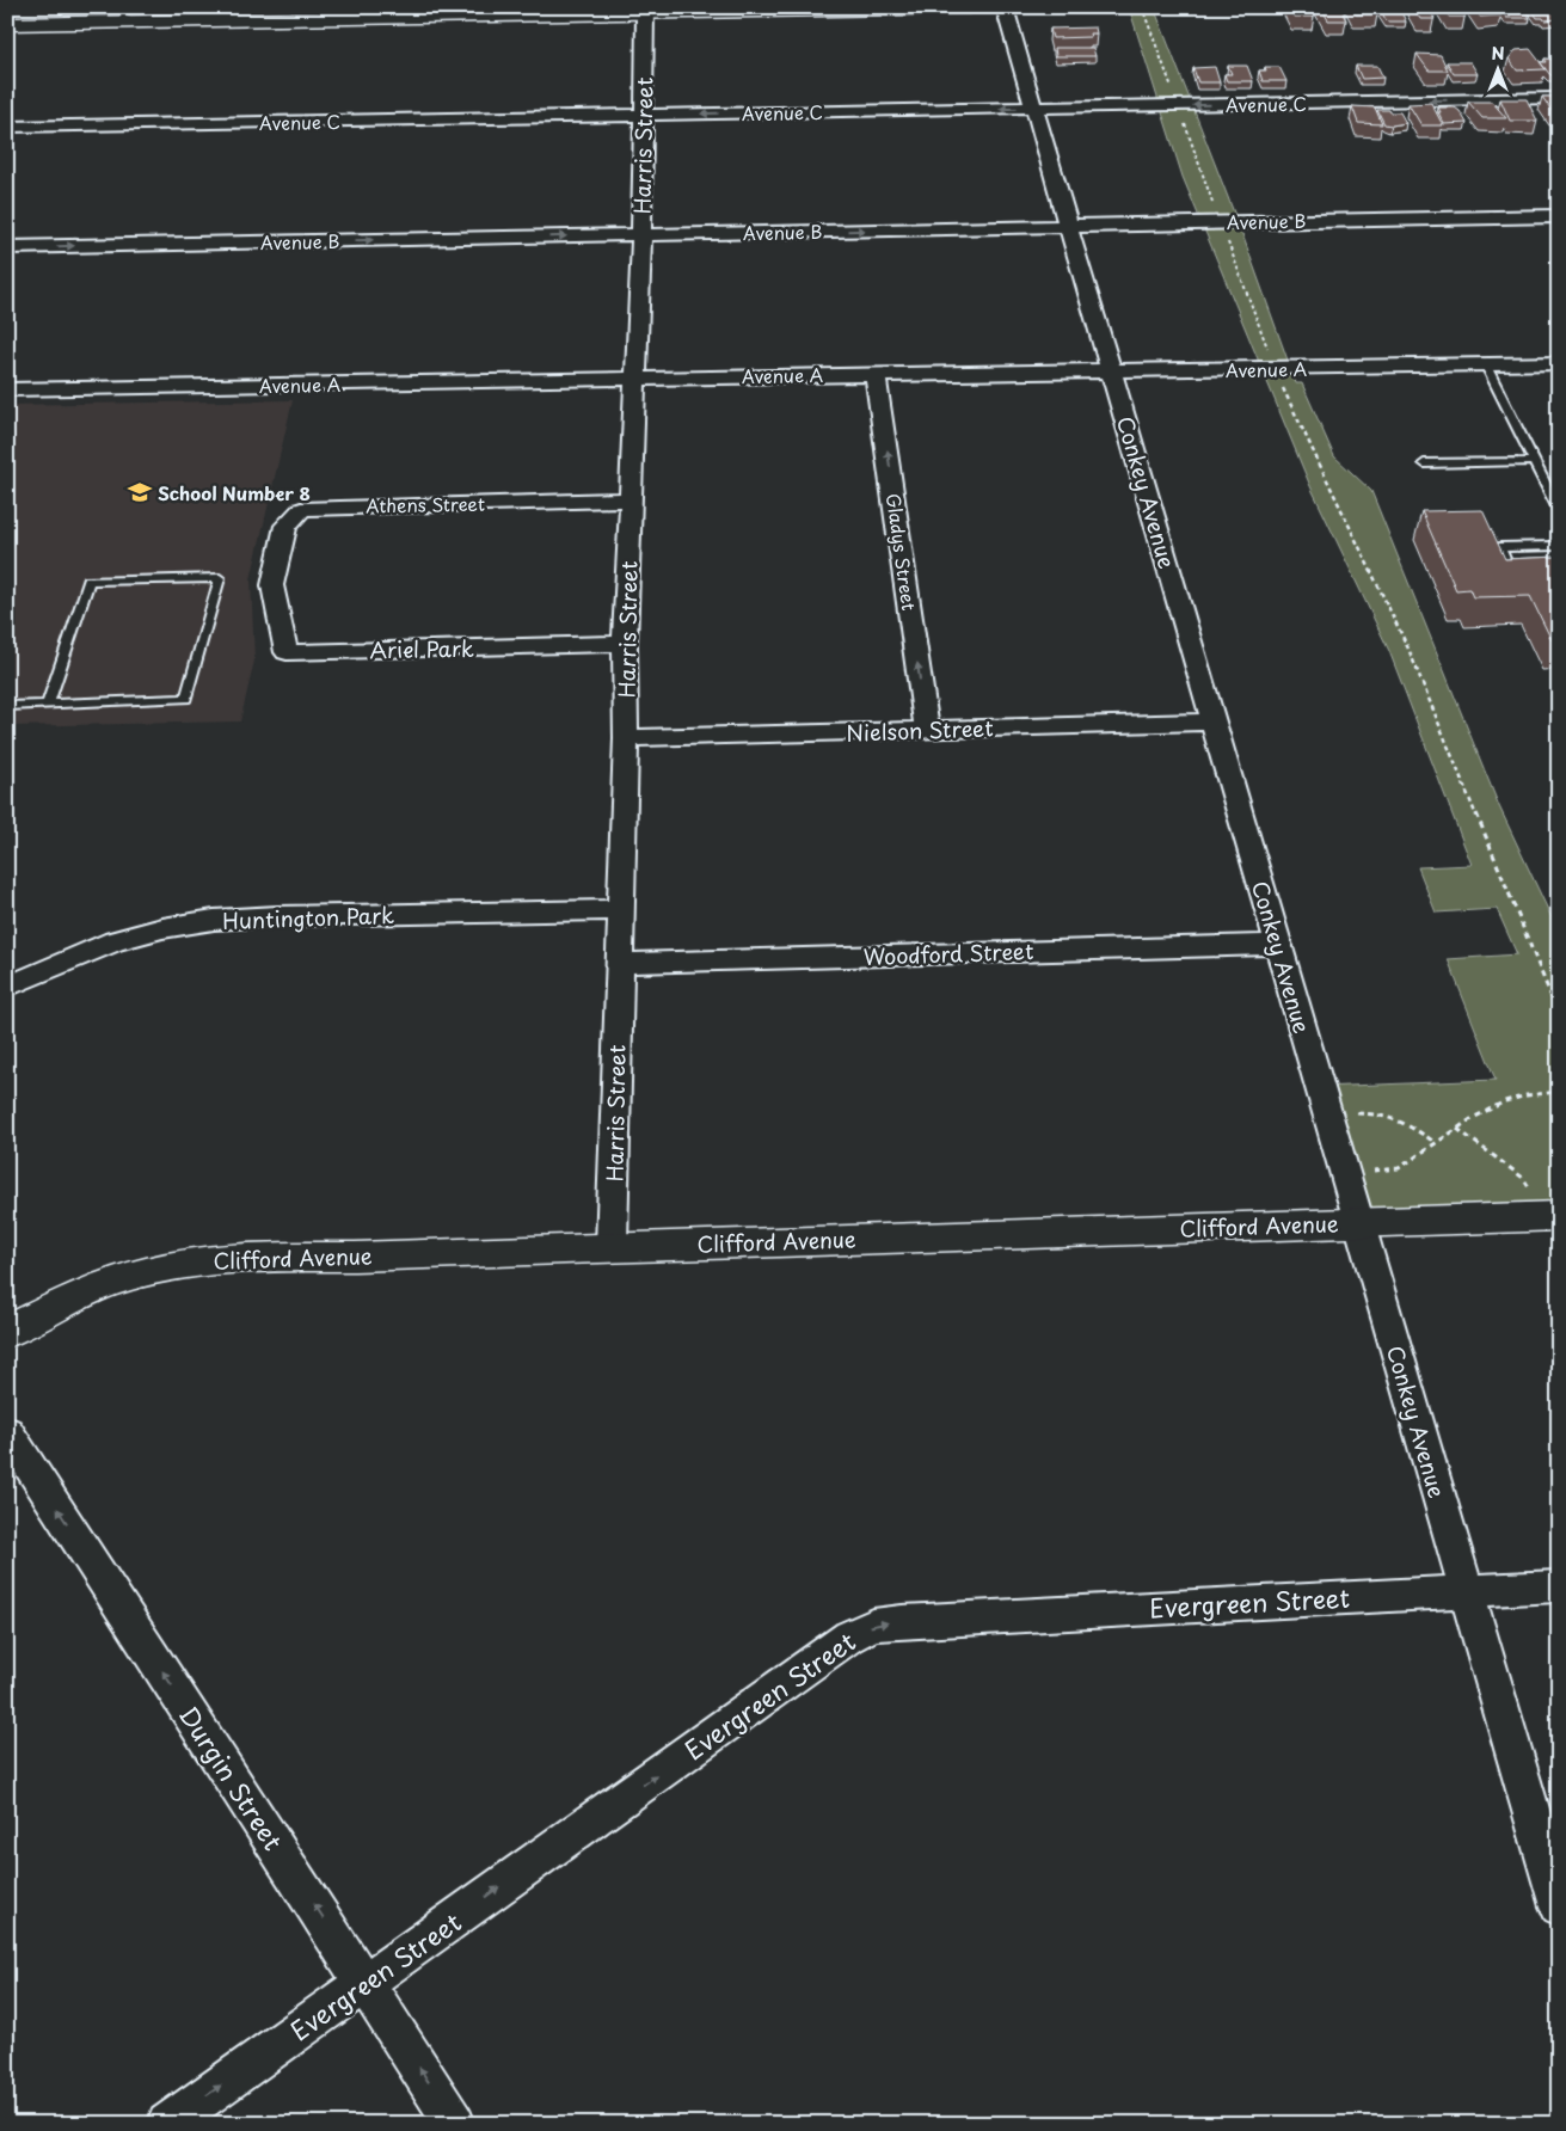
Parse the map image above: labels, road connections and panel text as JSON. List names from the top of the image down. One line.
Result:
{"streets":{"street":["Avenue C","Harris Street","Avenue B","Avenue A","Conkey Avenue","Athens Street","Gladys Street","Ariel Park","Nielson Street","Huntington Park","Woodford Street","Clifford Avenue","Evergreen Street","Durgin Street"]},"crossings":[["Avenue C","Harris Street"],["Avenue C","Conkey Avenue"],["Harris Street","Avenue B"],["Harris Street","Avenue A"],["Harris Street","Athens Street"],["Harris Street","Ariel Park"],["Harris Street","Nielson Street"],["Harris Street","Huntington Park"],["Harris Street","Woodford Street"],["Harris Street","Clifford Avenue"],["Avenue B","Conkey Avenue"],["Avenue A","Conkey Avenue"],["Avenue A","Gladys Street"],["Conkey Avenue","Nielson Street"],["Conkey Avenue","Woodford Street"],["Conkey Avenue","Clifford Avenue"],["Conkey Avenue","Evergreen Street"],["Athens Street","Ariel Park"],["Gladys Street","Nielson Street"],["Evergreen Street","Durgin Street"]],"one_way":["Gladys Street","Evergreen Street","Durgin Street"],"places":{"school or university":["School Number 8"]},"north":"top"}
